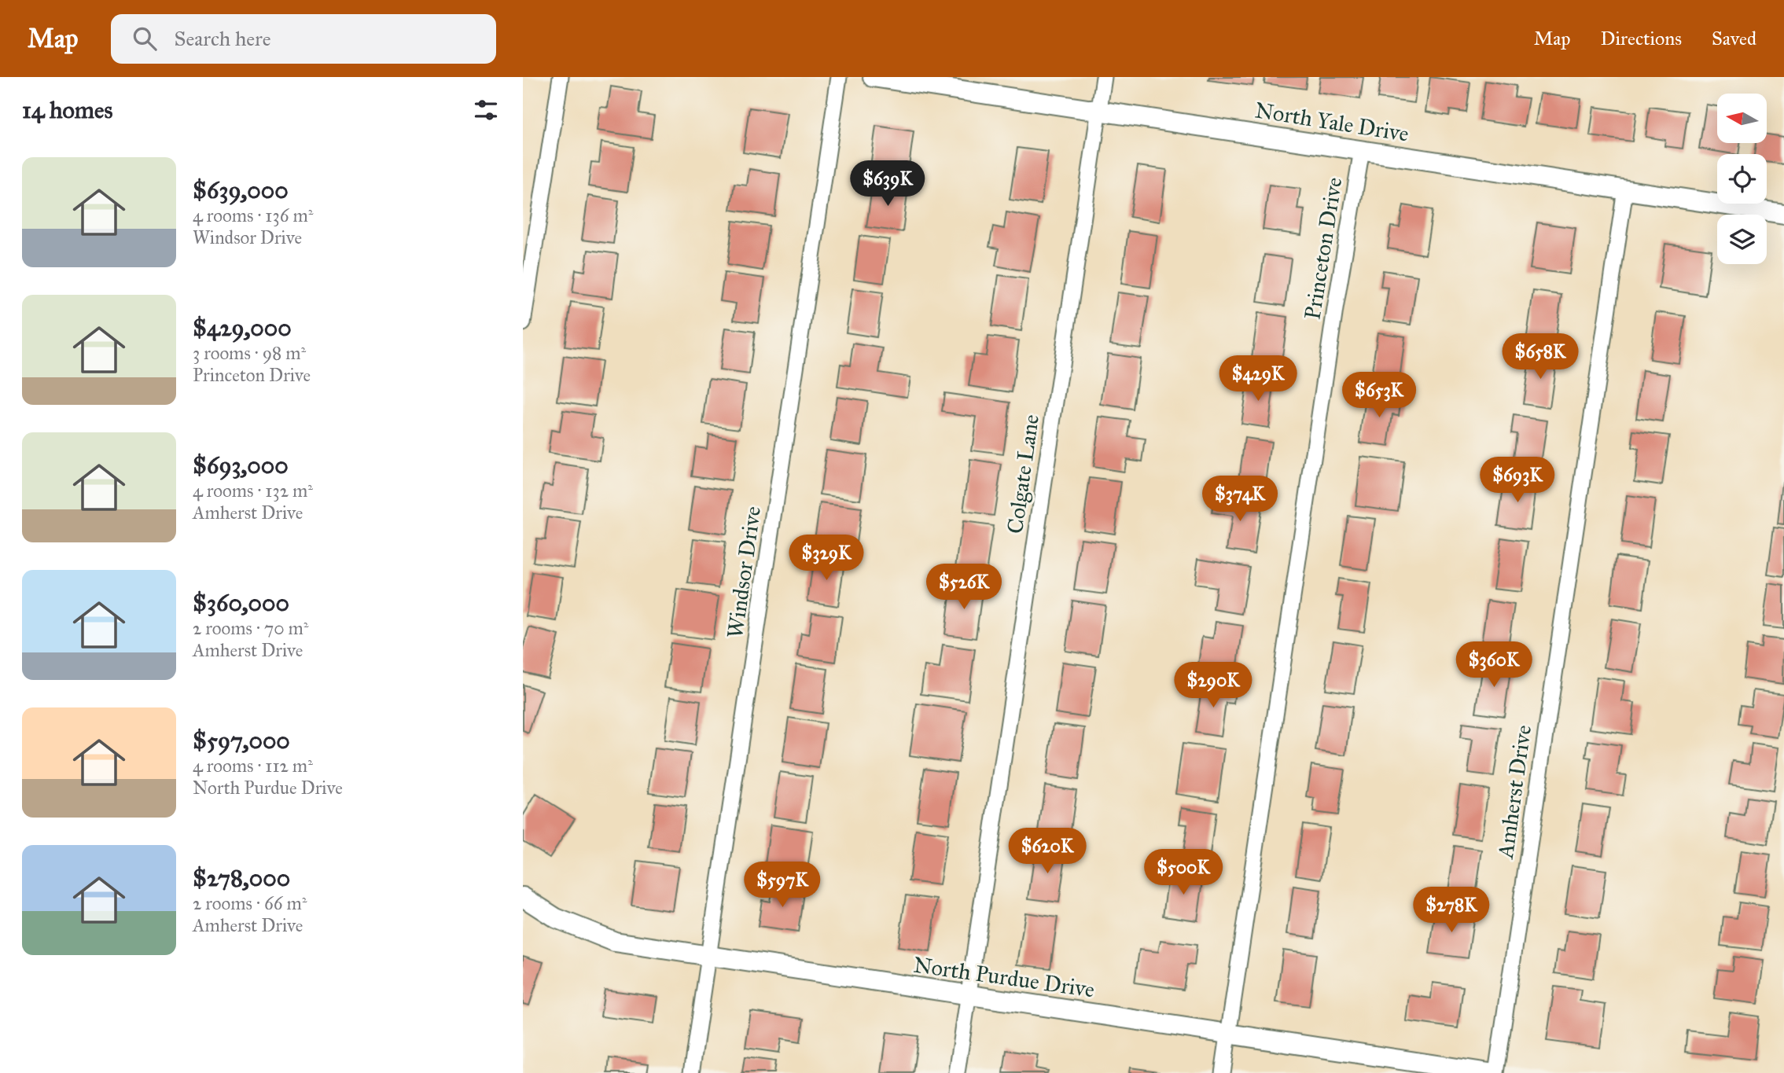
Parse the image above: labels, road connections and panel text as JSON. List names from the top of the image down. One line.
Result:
{"streets":{"street":["North Yale Drive","Princeton Drive","Colgate Lane","Windsor Drive","Amherst Drive","North Purdue Drive"]},"crossings":[["North Yale Drive","Princeton Drive"],["North Yale Drive","Colgate Lane"],["North Yale Drive","Amherst Drive"],["Princeton Drive","North Purdue Drive"],["Colgate Lane","North Purdue Drive"],["Windsor Drive","North Purdue Drive"]],"north":"left","page":{"header":"Map","search":"Search here","nav":["Map","Directions","Saved"],"heading":"14 homes","list":[{"name":"$639,000","note":"4 rooms · 136 m² · Windsor Drive"},{"name":"$429,000","note":"3 rooms · 98 m² · Princeton Drive"},{"name":"$693,000","note":"4 rooms · 132 m² · Amherst Drive"},{"name":"$360,000","note":"2 rooms · 70 m² · Amherst Drive"},{"name":"$597,000","note":"4 rooms · 112 m² · North Purdue Drive"},{"name":"$278,000","note":"2 rooms · 66 m² · Amherst Drive"}],"price":["$639K","$658K","$429K","$653K","$693K","$374K","$329K","$526K","$360K","$290K","$620K","$500K","$597K","$278K"]}}
